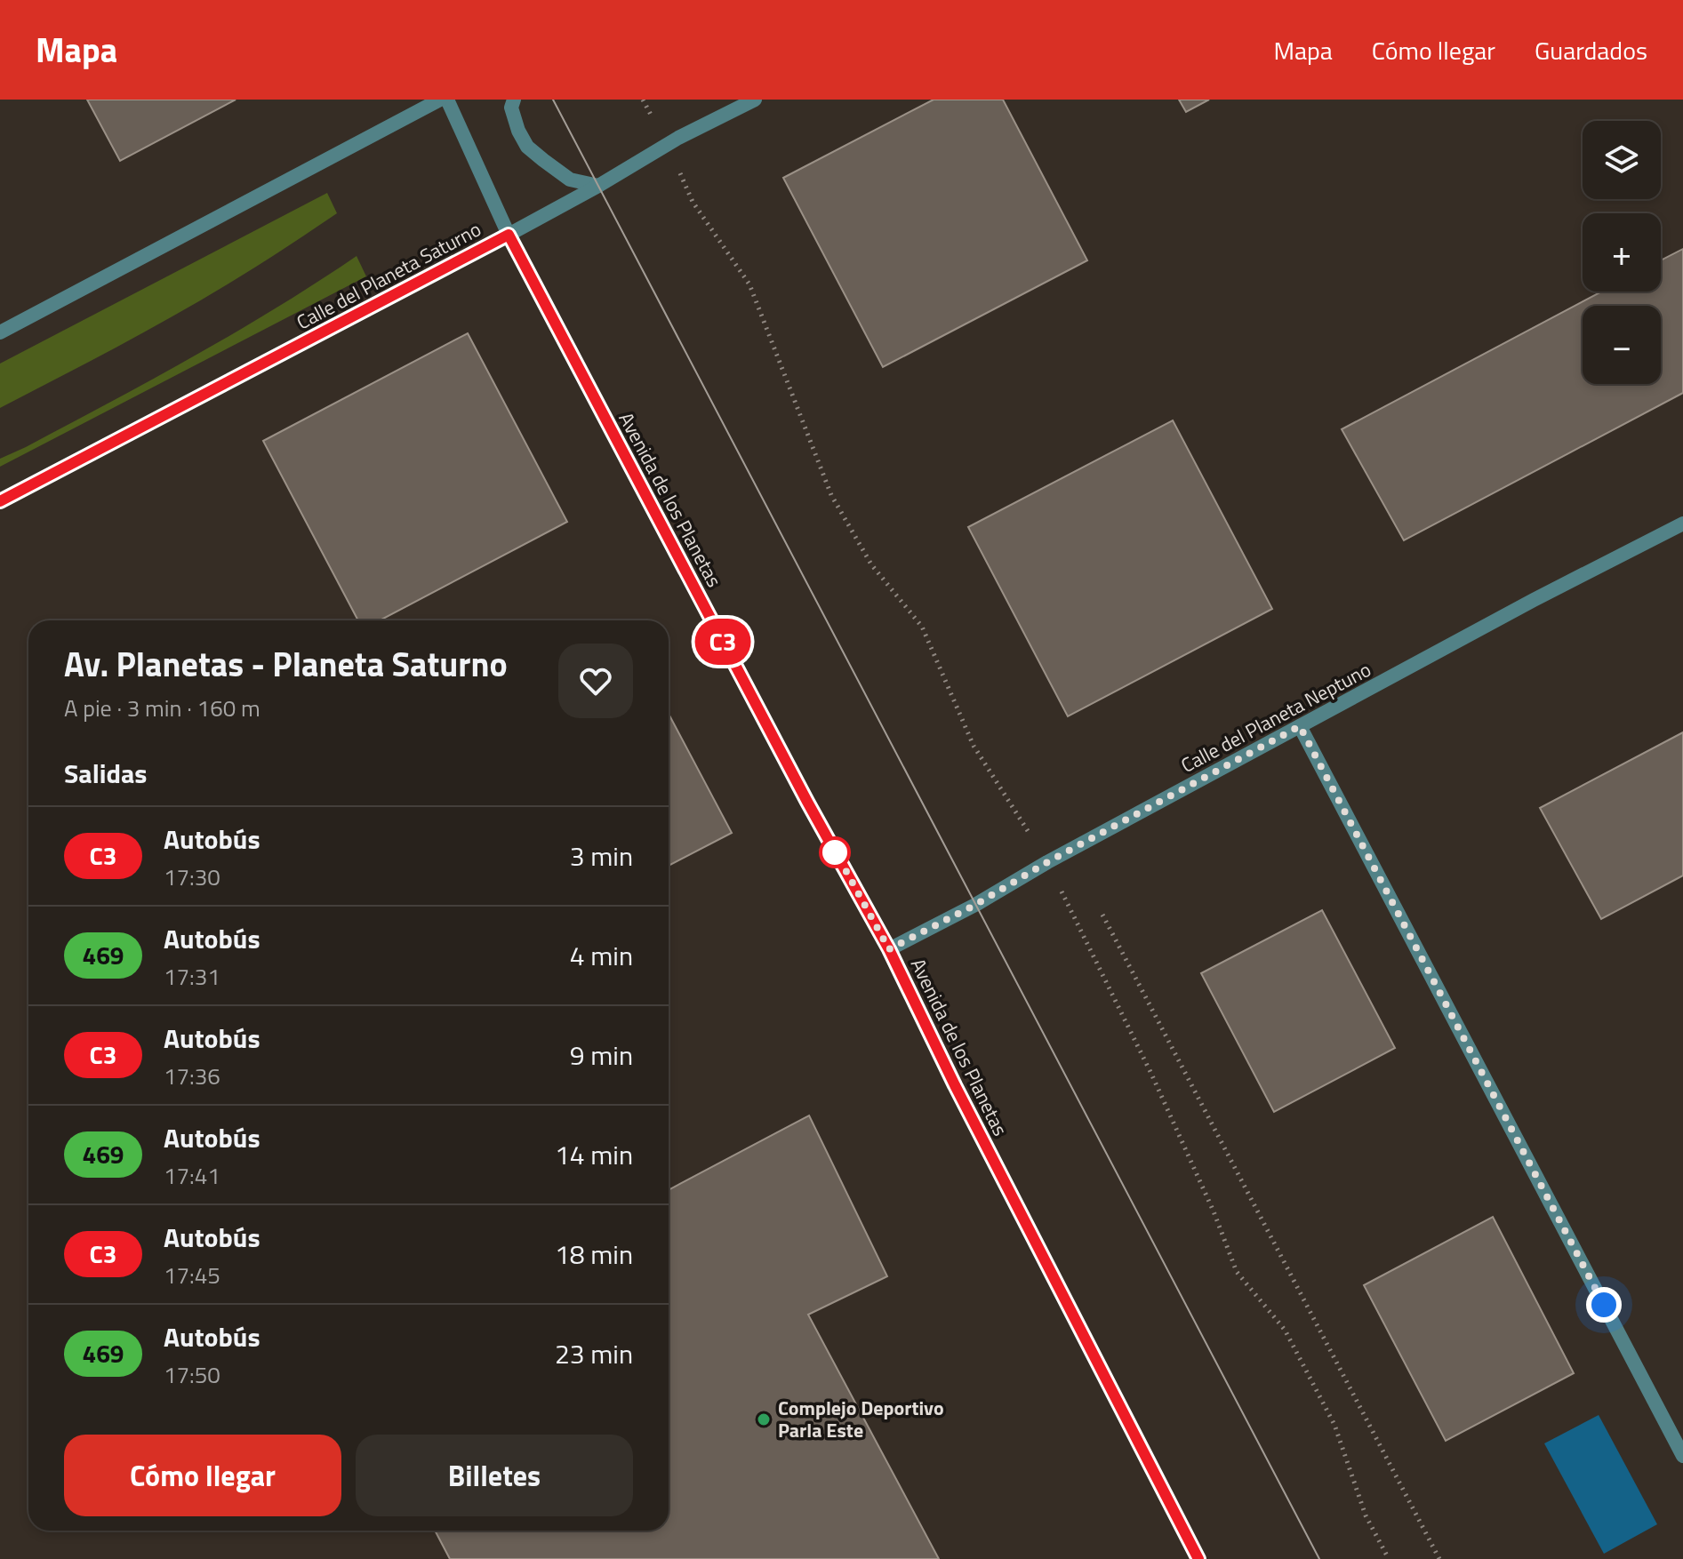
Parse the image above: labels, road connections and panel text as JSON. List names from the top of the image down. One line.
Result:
{"streets":{"street":["Calle del Planeta Saturno","Avenida de los Planetas","Calle del Planeta Neptuno"]},"crossings":[["Calle del Planeta Saturno","Avenida de los Planetas"],["Avenida de los Planetas","Calle del Planeta Neptuno"]],"places":["Complejo Deportivo Parla Este"],"lines":["bus line C3"],"page":{"header":"Mapa","nav":["Mapa","Cómo llegar","Guardados"],"on_map":"C3","map_buttons":["+","−"],"heading":[["Av. Planetas - Planeta Saturno","A pie · 3 min · 160 m"],"Salidas"],"list":[{"mark":"C3","name":"Autobús","note":"17:30","value":"3 min"},{"mark":"469","name":"Autobús","note":"17:31","value":"4 min"},{"mark":"C3","name":"Autobús","note":"17:36","value":"9 min"},{"mark":"469","name":"Autobús","note":"17:41","value":"14 min"},{"mark":"C3","name":"Autobús","note":"17:45","value":"18 min"},{"mark":"469","name":"Autobús","note":"17:50","value":"23 min"}],"buttons":["Cómo llegar","Billetes"]}}
